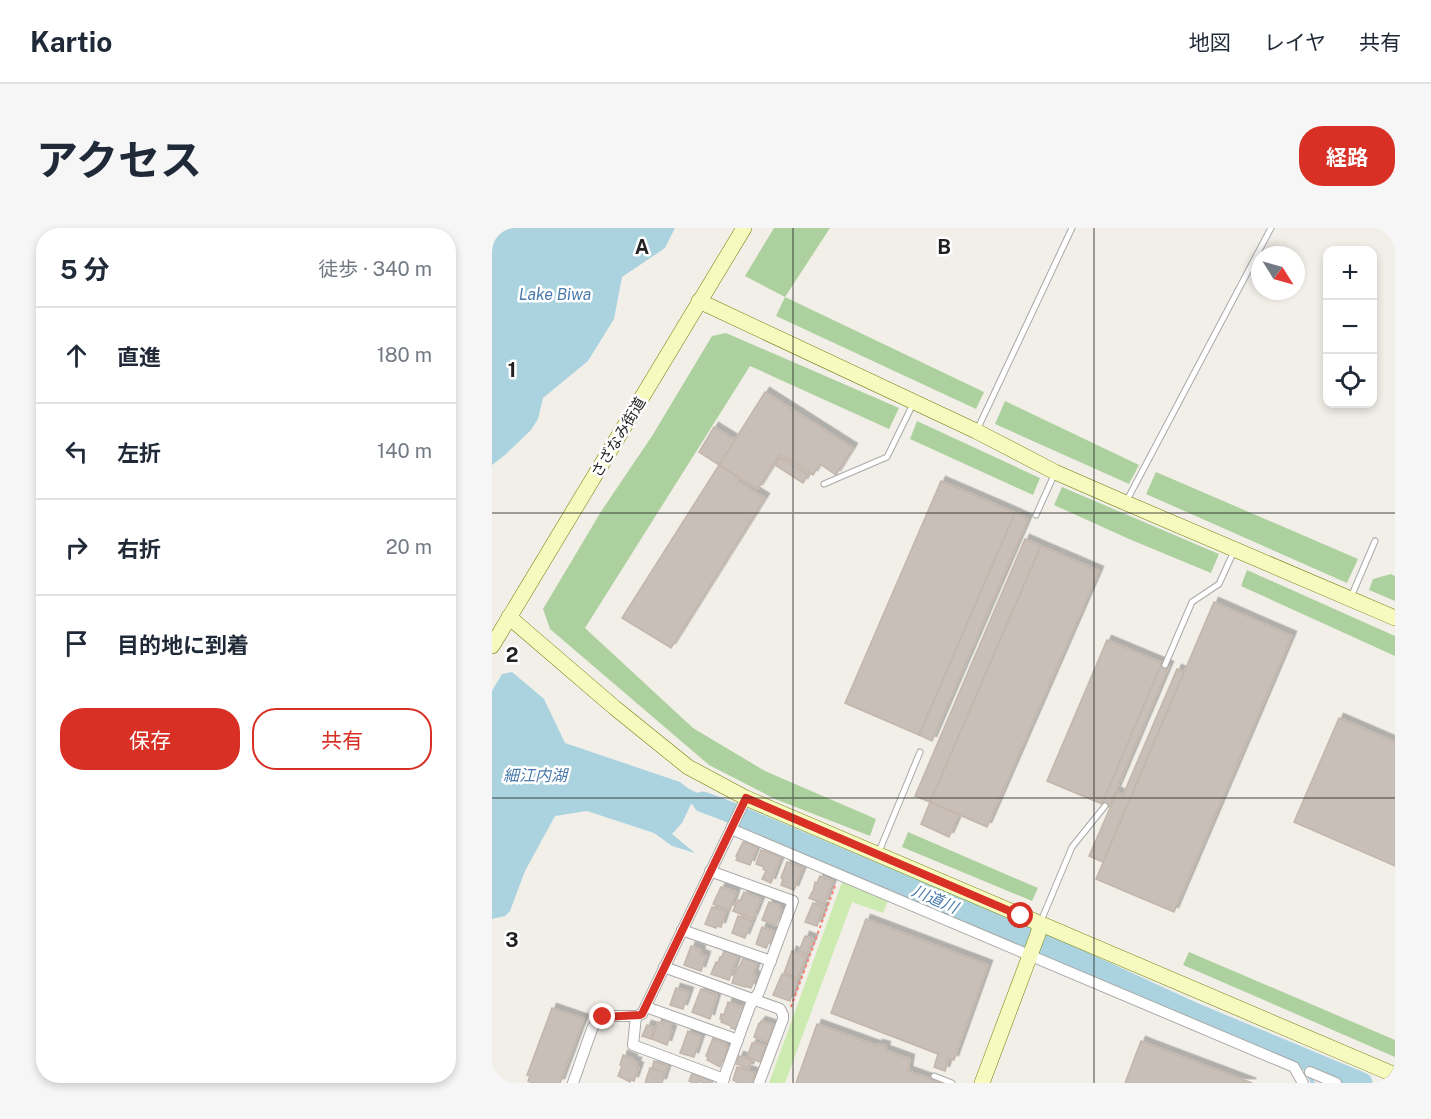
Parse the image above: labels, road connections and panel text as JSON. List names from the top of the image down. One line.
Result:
{"streets":{"street":["さざなみ街道"]},"water":["Lake Biwa","細江内湖","川道川"],"north":"bottom right","page":{"header":"Kartio","nav":["地図","レイヤ","共有"],"title":"アクセス","buttons":["経路",["保存","共有"]],"heading":["5 分","徒歩 · 340 m"],"map_buttons":["+","−"],"list":[["直進","180 m"],["左折","140 m"],["右折","20 m"],"目的地に到着"]},"grid":{"columns":["A","B"],"rows":["1","2","3"]}}
